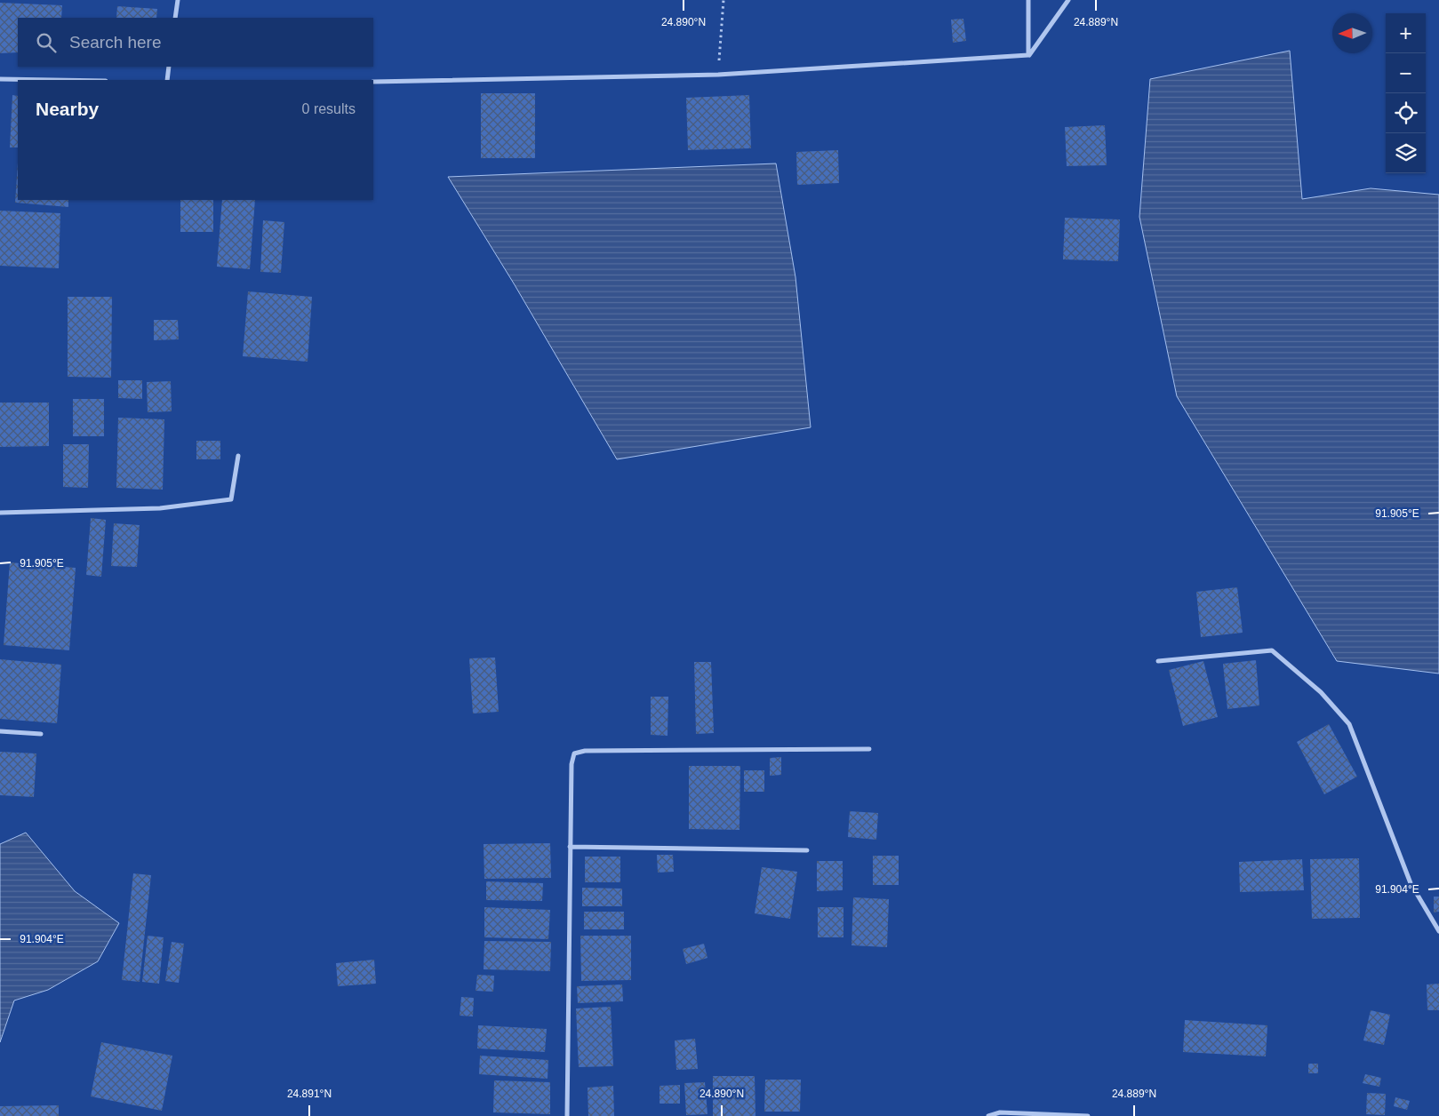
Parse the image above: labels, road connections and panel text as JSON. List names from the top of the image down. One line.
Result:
{"north":"left","page":{"map_buttons":["+","−"],"search":"Search here","heading":["Nearby","0 results"]},"coordinates":["24.890°N","24.889°N","91.905°E","91.904°E","24.891°N"]}
